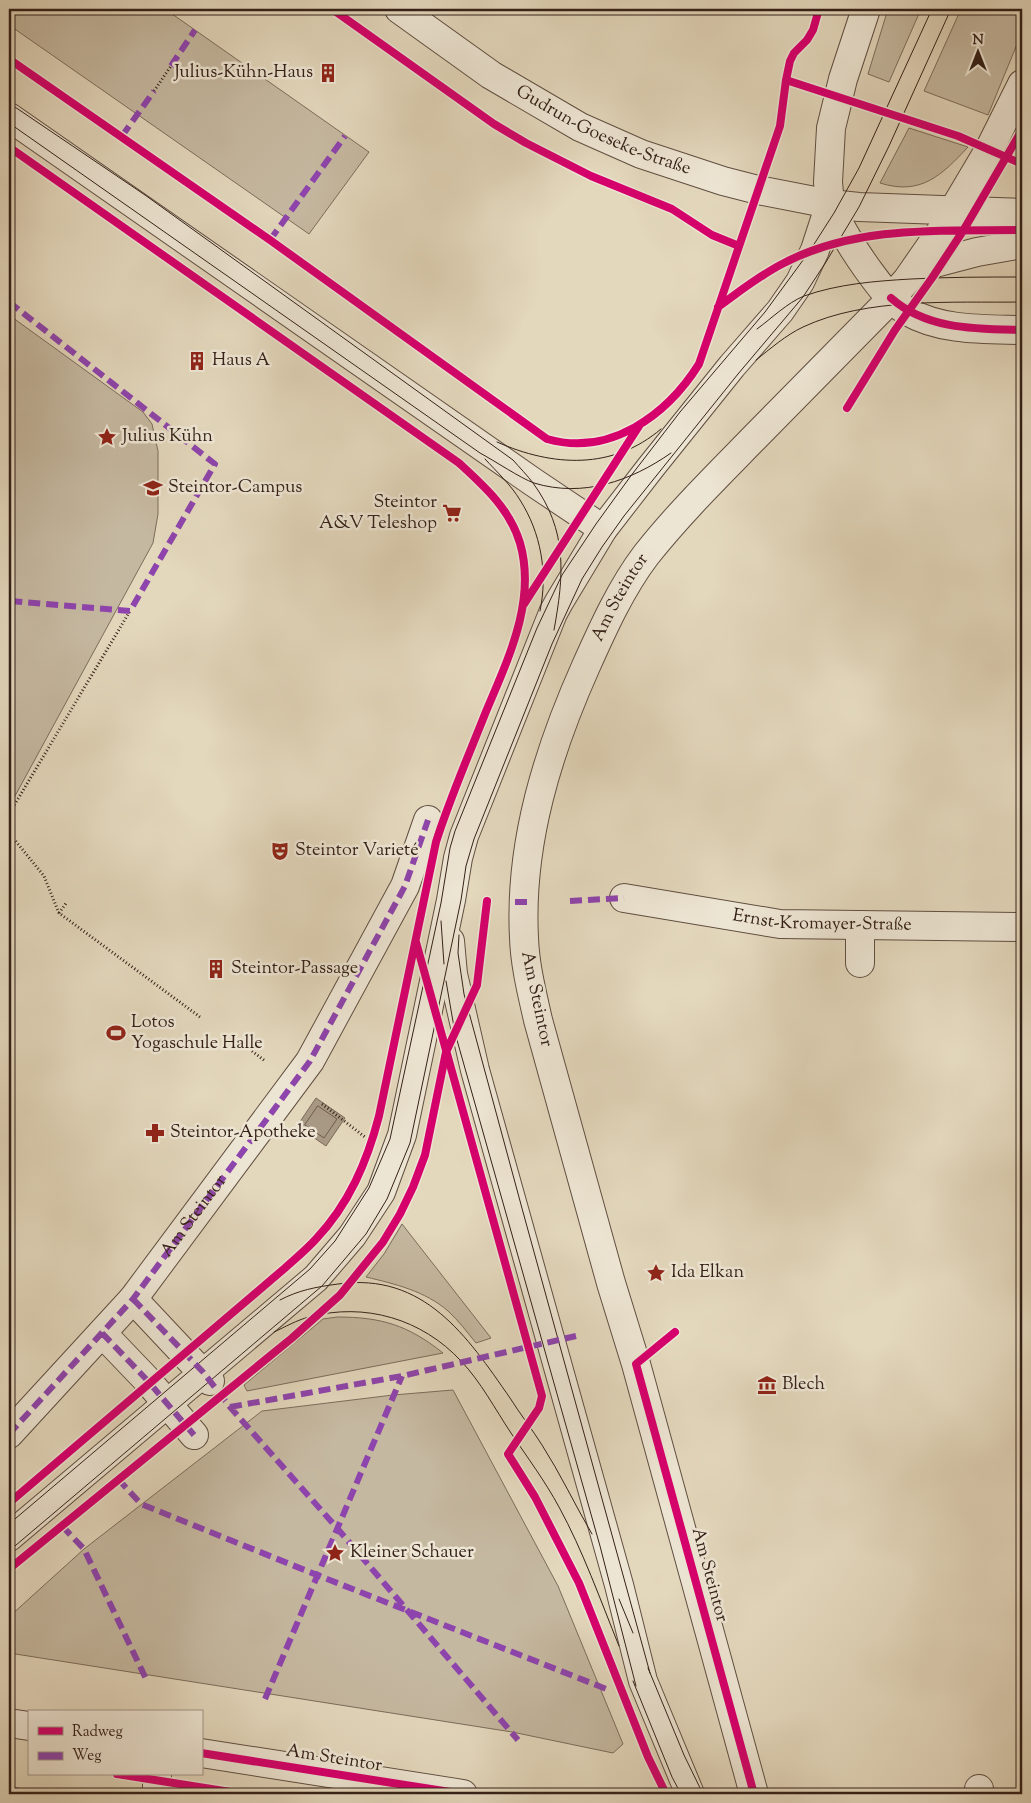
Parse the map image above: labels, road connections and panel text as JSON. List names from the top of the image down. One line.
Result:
{"streets":{"street":["Gudrun-Goeseke-Straße","Am Steintor","Ernst-Kromayer-Straße"]},"crossings":[["Gudrun-Goeseke-Straße","Am Steintor"]],"places":{"building":["Julius-Kühn-Haus","Haus A","Steintor-Passage"],"place":["Julius Kühn","Ida Elkan","Kleiner Schauer"],"school or university":["Steintor-Campus"],"supermarket":["Steintor A&V Teleshop"],"theatre":["Steintor Varieté"],"sports":["Lotos Yogaschule Halle"],"pharmacy":["Steintor-Apotheke"],"museum":["Blech"]},"legend":["Radweg","Weg"],"north":"top"}
